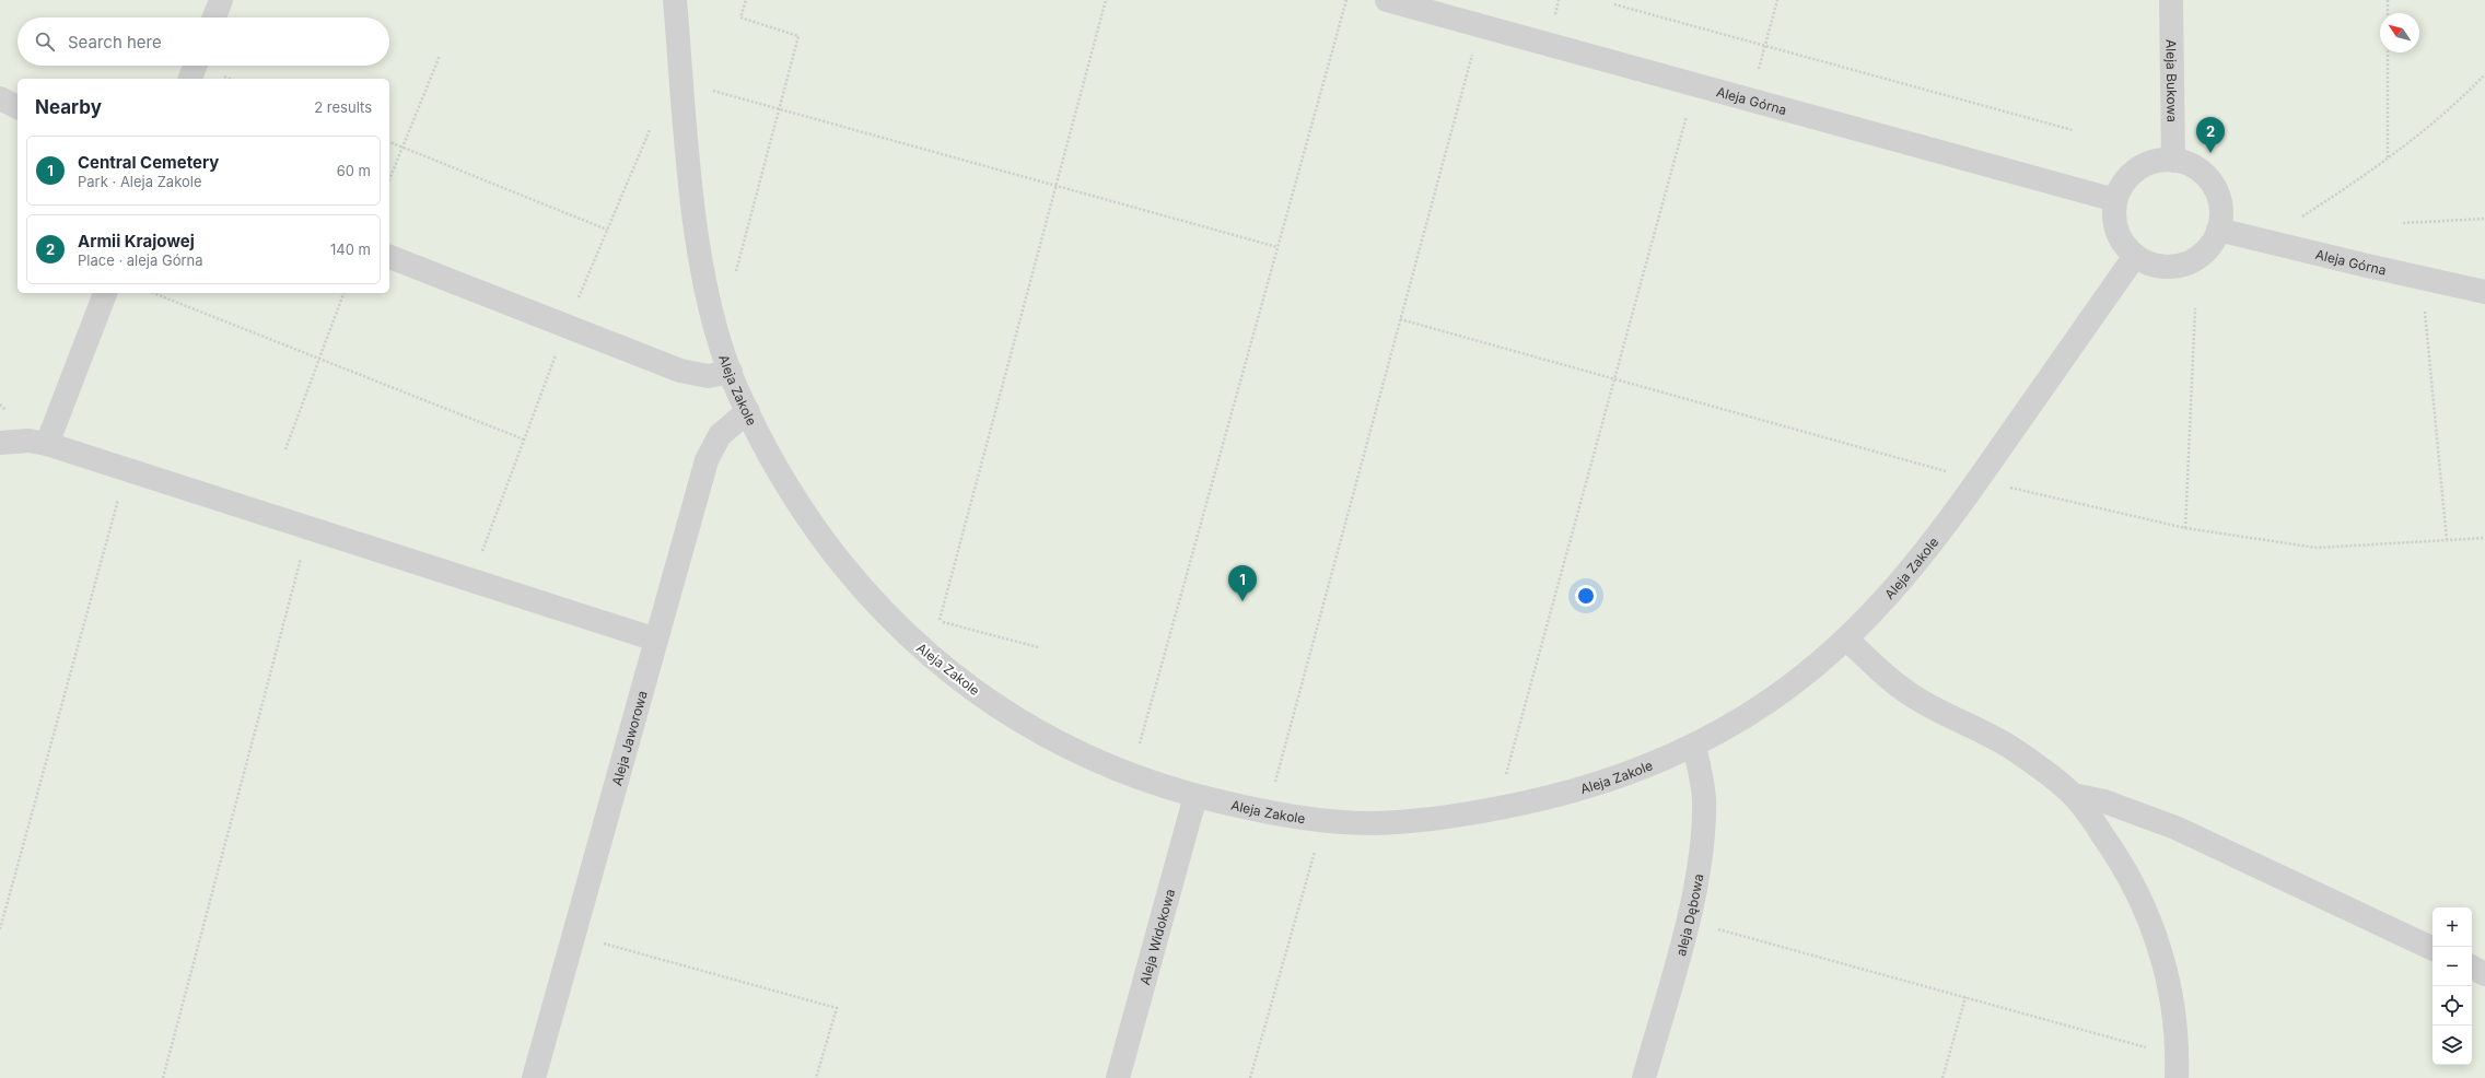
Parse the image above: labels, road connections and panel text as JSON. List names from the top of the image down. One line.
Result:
{"streets":{"street":["Aleja Bukowa","Aleja Górna","Aleja Zakole","Aleja Jaworowa","aleja Dębowa","Aleja Widokowa"]},"crossings":[["Aleja Bukowa","Aleja Górna"],["Aleja Bukowa","Aleja Zakole"],["Aleja Górna","Aleja Zakole"],["Aleja Zakole","Aleja Jaworowa"],["Aleja Zakole","aleja Dębowa"],["Aleja Zakole","Aleja Widokowa"]],"north":"top left","page":{"search":"Search here","heading":["Nearby","2 results"],"pins":["2","1"],"list":[{"mark":"1","name":"Central Cemetery","note":"Park · Aleja Zakole","value":"60 m"},{"mark":"2","name":"Armii Krajowej","note":"Place · aleja Górna","value":"140 m"}],"map_buttons":["+","−"]}}
